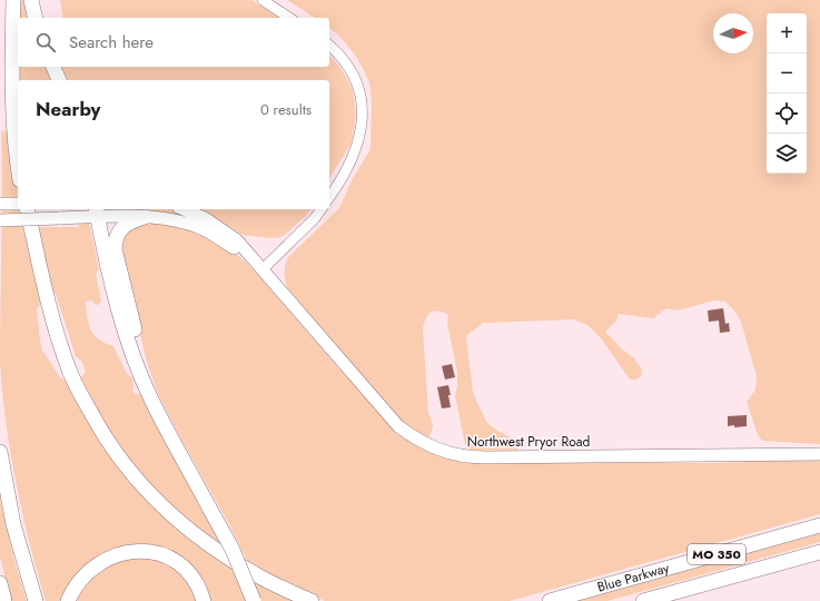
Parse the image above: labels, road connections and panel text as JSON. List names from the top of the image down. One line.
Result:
{"streets":{"highway":["MO 350","Blue Parkway"],"main road":["Northwest Pryor Road"]},"north":"right","page":{"map_buttons":["+","−"],"search":"Search here","heading":["Nearby","0 results"]}}
